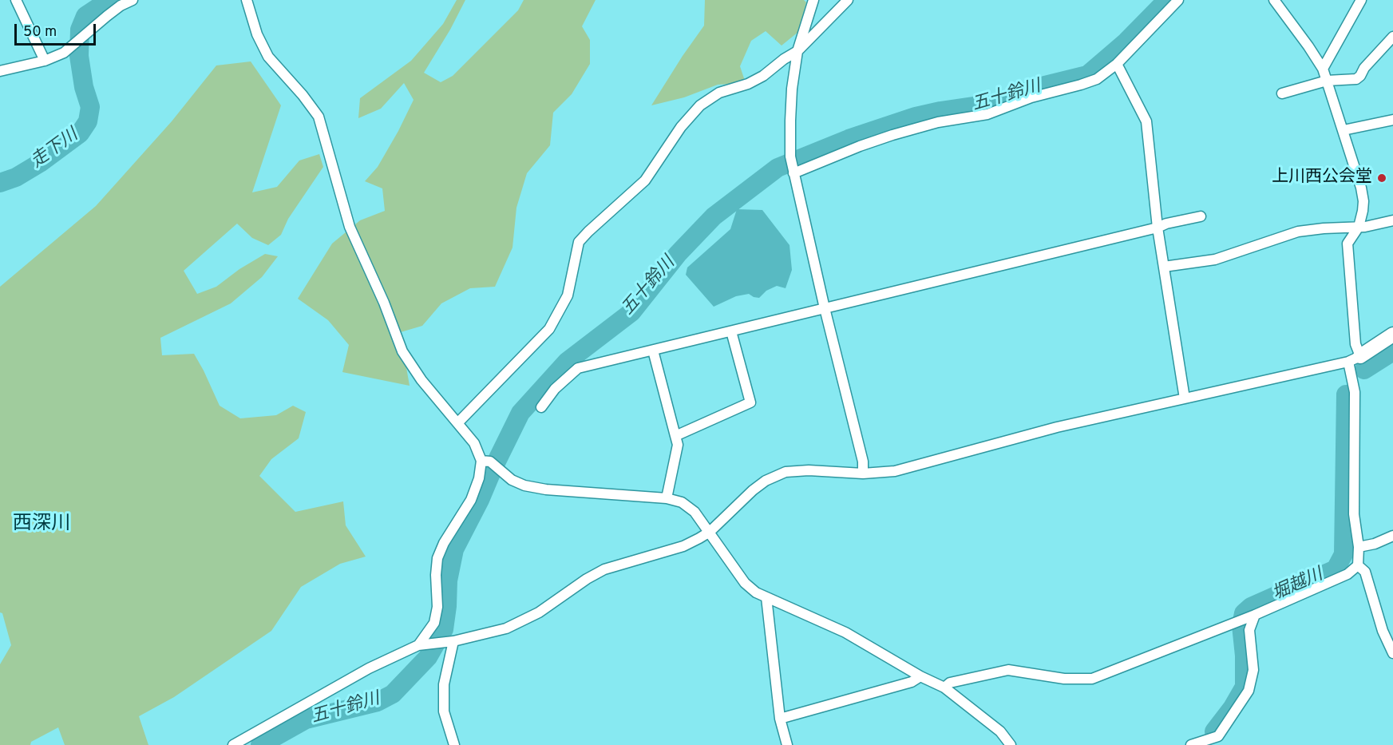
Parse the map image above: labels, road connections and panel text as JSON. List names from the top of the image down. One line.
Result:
{"districts":["西深川"],"water":["五十鈴川","走下川","堀越川"],"places":["上川西公会堂"],"scale_bar":"50 m"}
